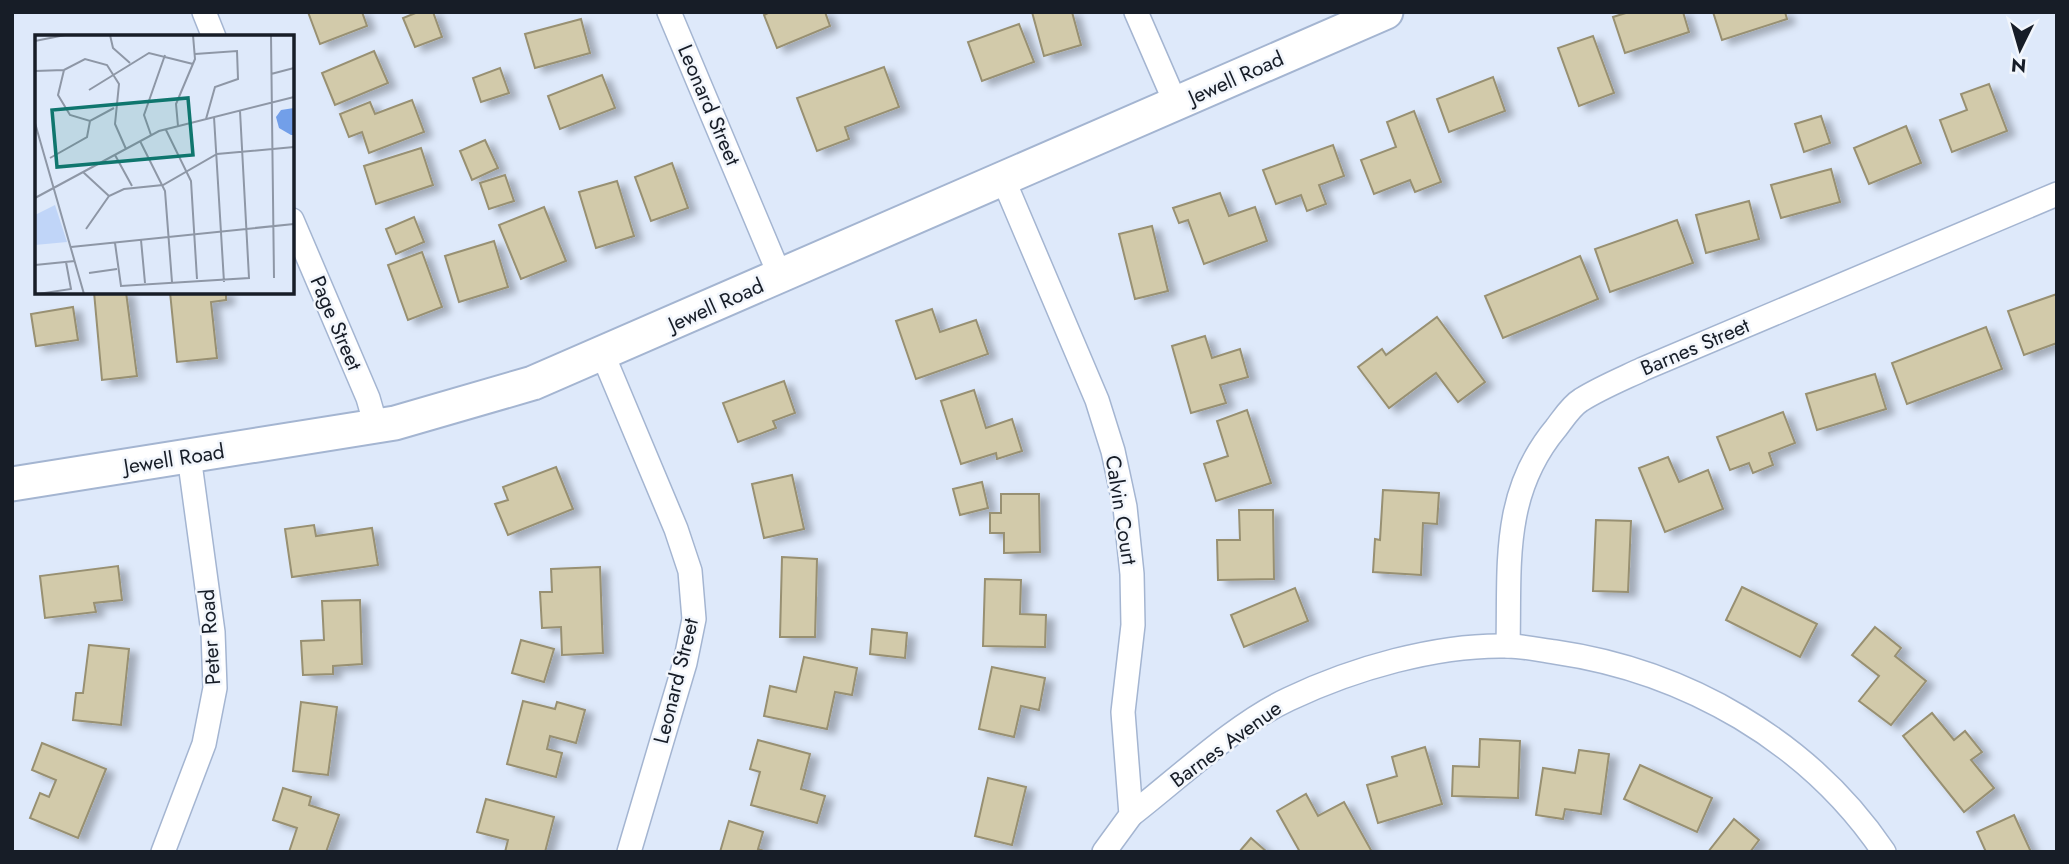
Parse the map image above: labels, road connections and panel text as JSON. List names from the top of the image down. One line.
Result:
{"streets":{"street":["Jewell Road","Leonard Street","Page Street","Barnes Street","Calvin Court","Peter Road","Barnes Avenue"]},"crossings":[["Jewell Road","Leonard Street"],["Jewell Road","Page Street"],["Jewell Road","Calvin Court"],["Jewell Road","Peter Road"],["Barnes Street","Barnes Avenue"],["Calvin Court","Barnes Avenue"]],"north":"bottom"}
